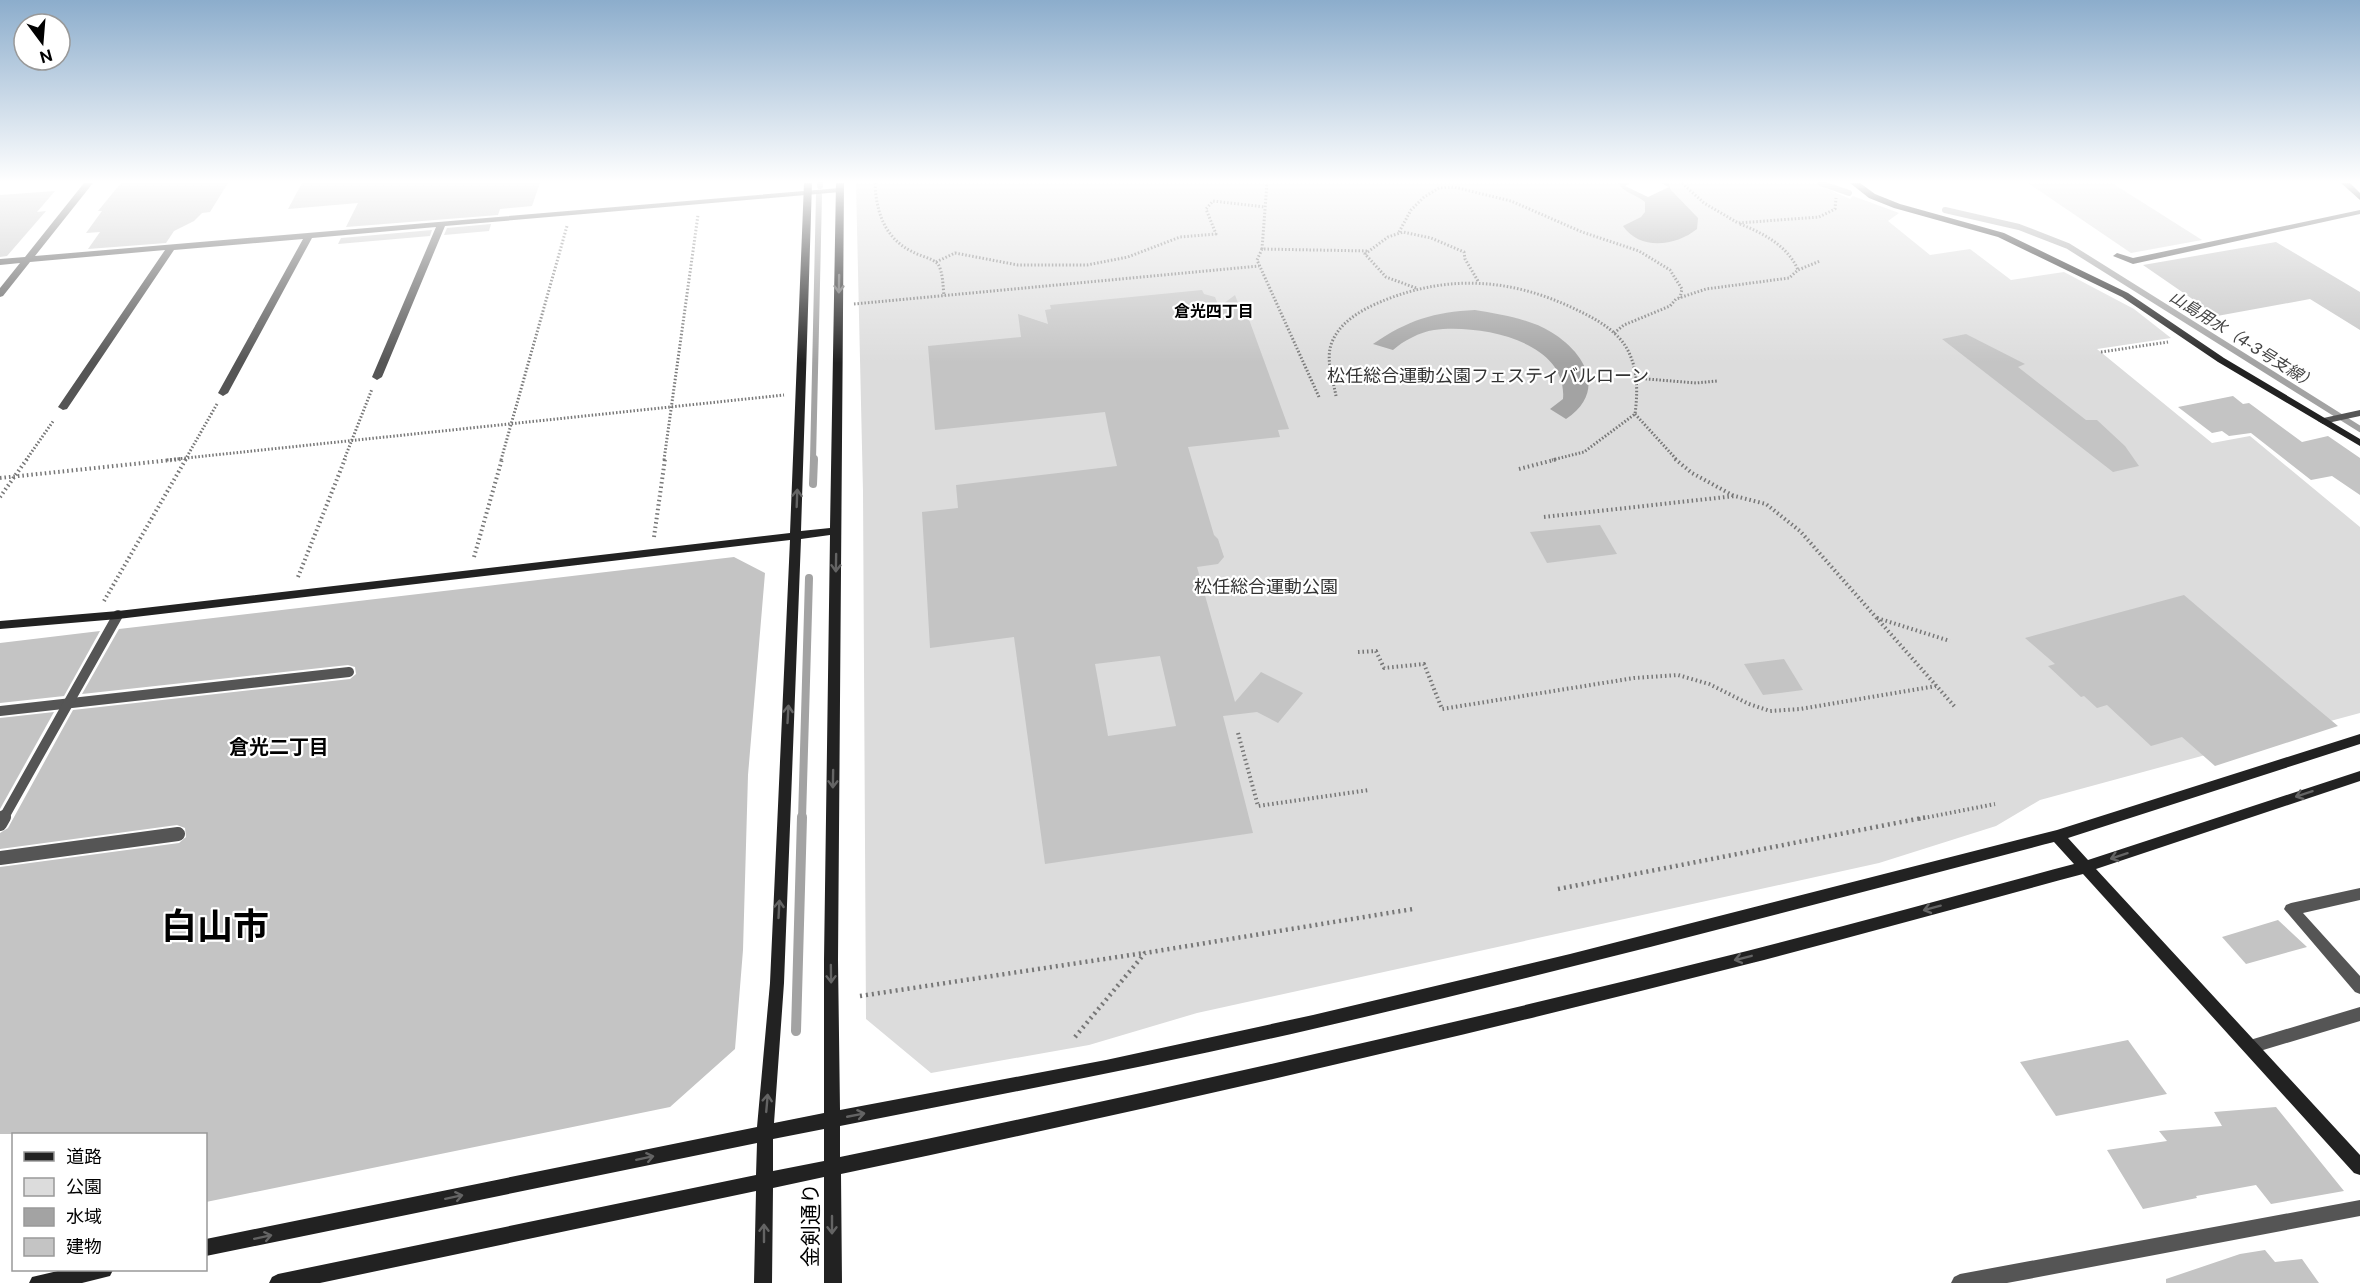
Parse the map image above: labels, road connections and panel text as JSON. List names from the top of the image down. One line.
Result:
{"streets":{"street":["金剣通り"]},"districts":["倉光四丁目","倉光二丁目","白山市"],"water":["山島用水（4-3号支線）"],"parks":["松任総合運動公園フェスティバルローン","松任総合運動公園"],"legend":["道路","公園","水域","建物"],"north":"bottom"}
